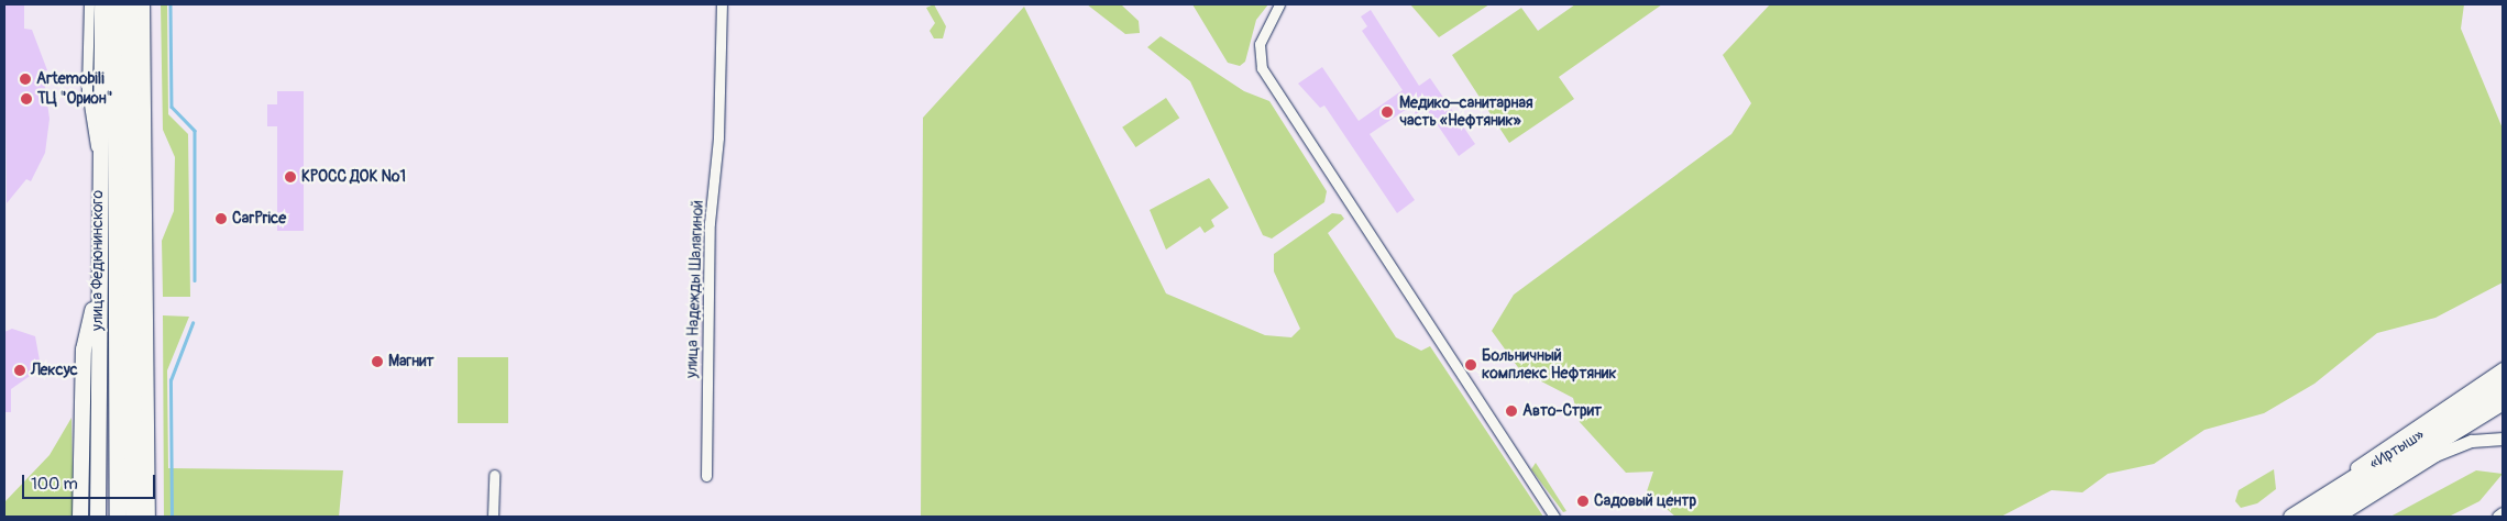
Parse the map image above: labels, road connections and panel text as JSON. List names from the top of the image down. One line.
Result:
{"streets":{"highway":["улица Федюнинского","«Иртыш»"],"street":["улица Надежды Шалагиной"]},"places":["Artemobili","ТЦ \"Орион\"","Медико–санитарная часть «Нефтяник»","КРОСС ДОК №1","CarPrice","Магнит","Больничный комплекс Нефтяник","Лексус","Авто-Стрит","Садовый центр"],"scale_bar":"100 m"}
